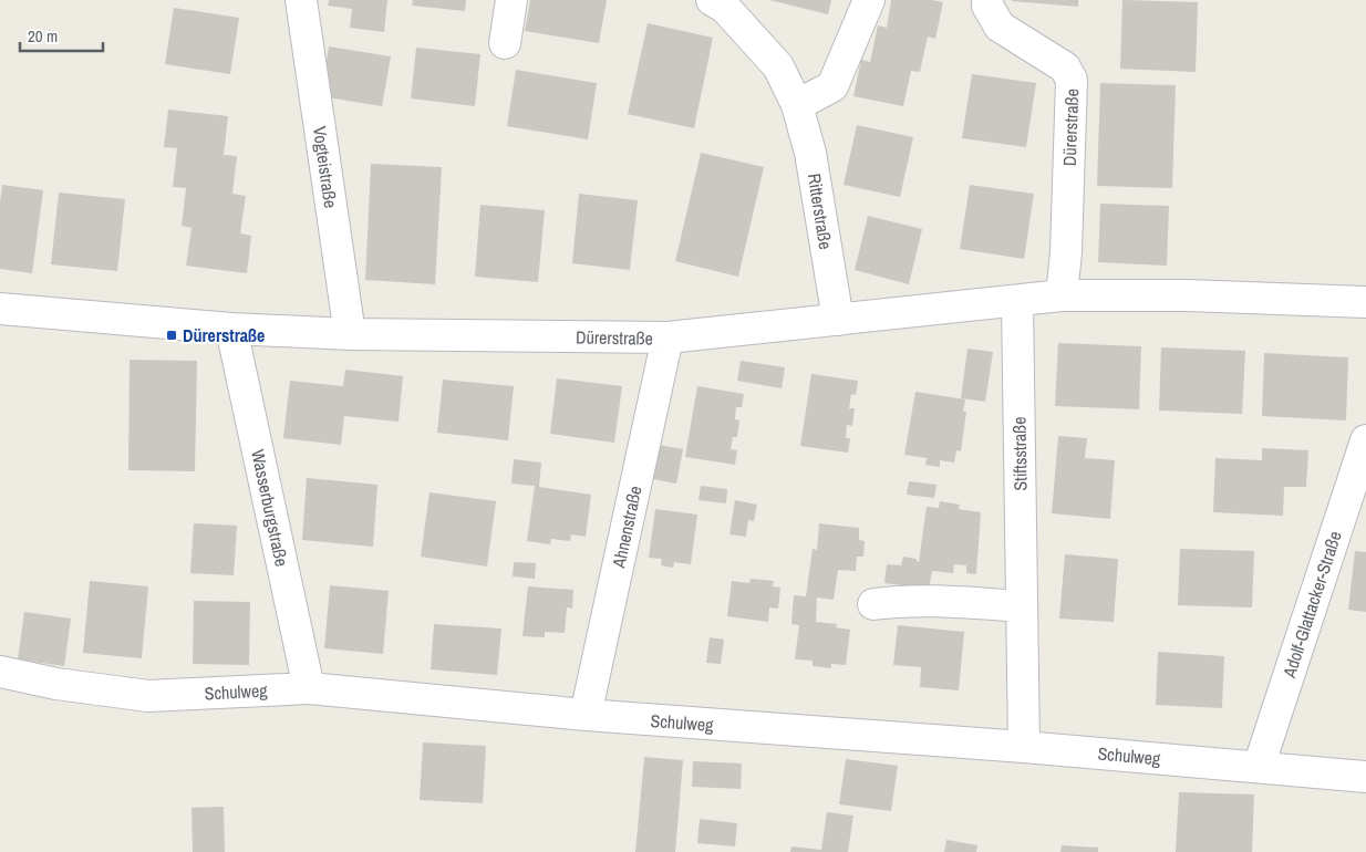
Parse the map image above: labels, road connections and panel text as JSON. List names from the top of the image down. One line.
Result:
{"streets":{"street":["Dürerstraße","Vogteistraße","Ritterstraße","Stiftsstraße","Wasserburgstraße","Ahnenstraße","Adolf-Glattacker-Straße","Schulweg"]},"crossings":[["Dürerstraße","Vogteistraße"],["Dürerstraße","Ritterstraße"],["Dürerstraße","Stiftsstraße"],["Dürerstraße","Wasserburgstraße"],["Dürerstraße","Ahnenstraße"],["Stiftsstraße","Schulweg"],["Wasserburgstraße","Schulweg"],["Ahnenstraße","Schulweg"],["Adolf-Glattacker-Straße","Schulweg"]],"places":{"transit":["Dürerstraße"]},"scale_bar":"20 m"}
